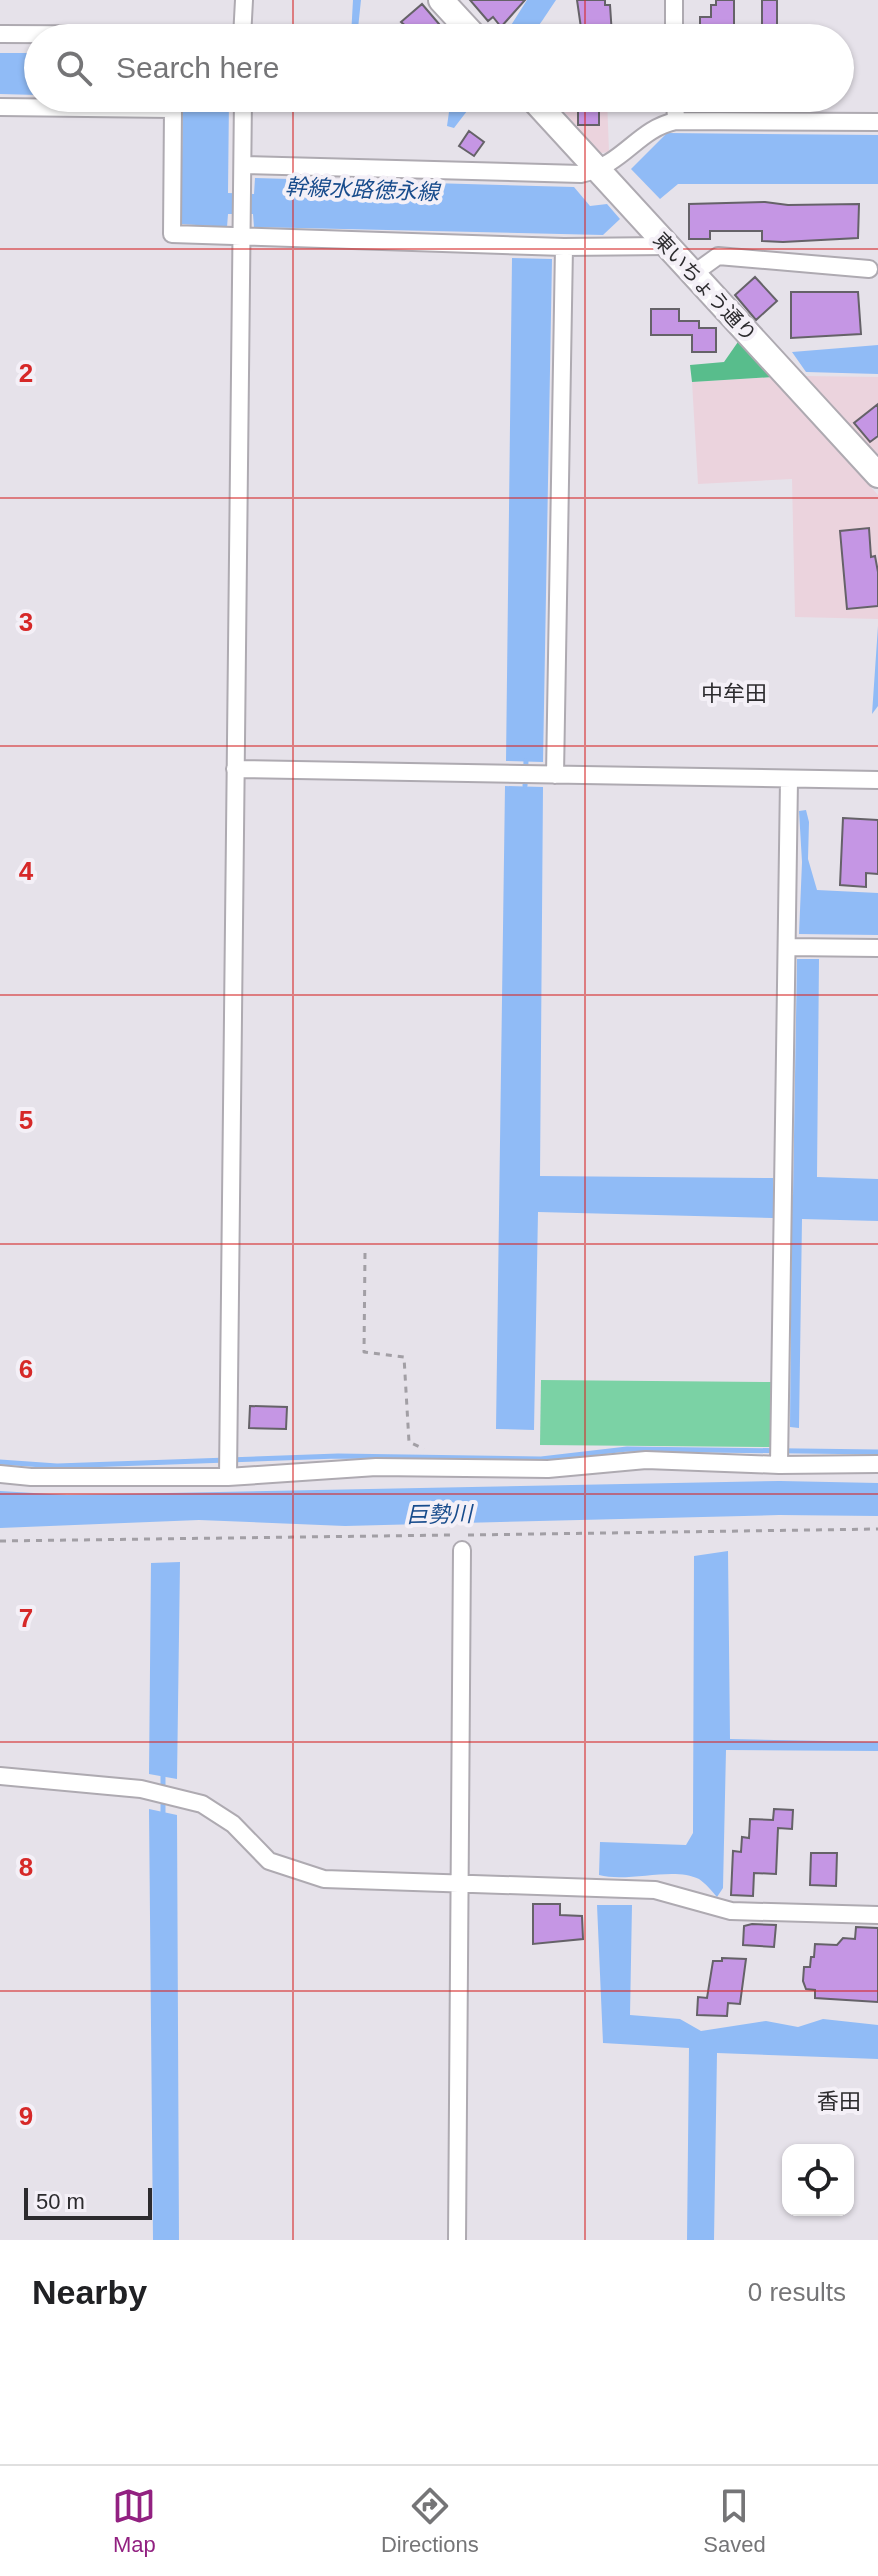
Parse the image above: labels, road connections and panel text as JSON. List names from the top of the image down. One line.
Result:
{"streets":{"main road":["東いちょう通り"]},"districts":["中牟田","香田"],"water":["幹線水路徳永線","巨勢川"],"scale_bar":"50 m","page":{"search":"Search here","scale":"50 m","heading":["Nearby","0 results"],"nav":["Map","Directions","Saved"]},"grid":{"rows":["2","3","4","5","6","7","8","9"]}}
